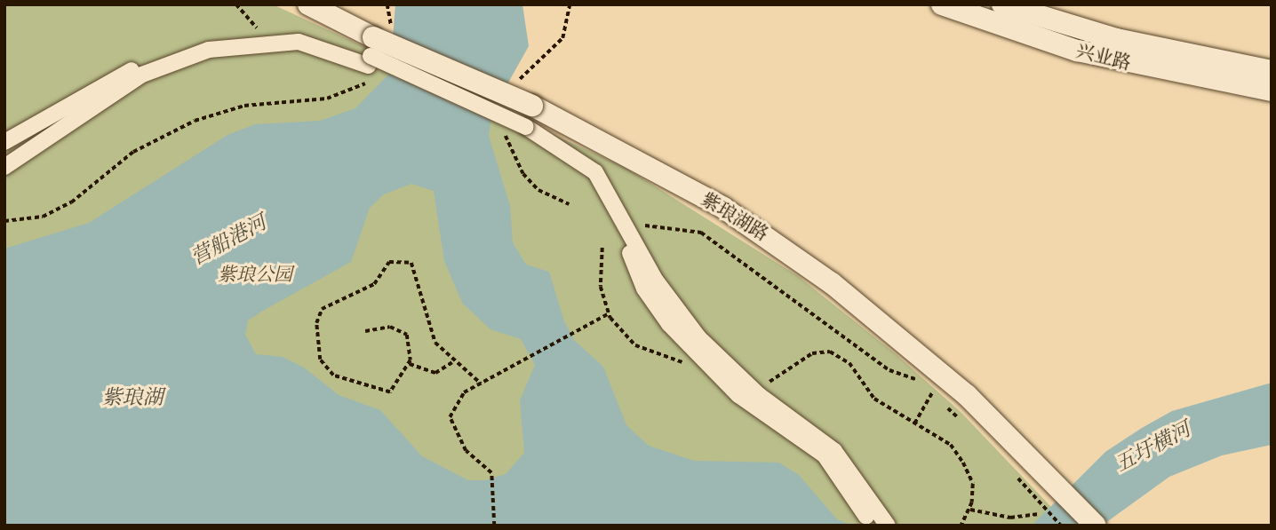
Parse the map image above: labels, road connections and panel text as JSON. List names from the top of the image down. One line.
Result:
{"streets":{"street":["兴业路","紫琅湖路"]},"water":["营船港河","紫琅湖","五圩横河"],"parks":["紫琅公园"]}
